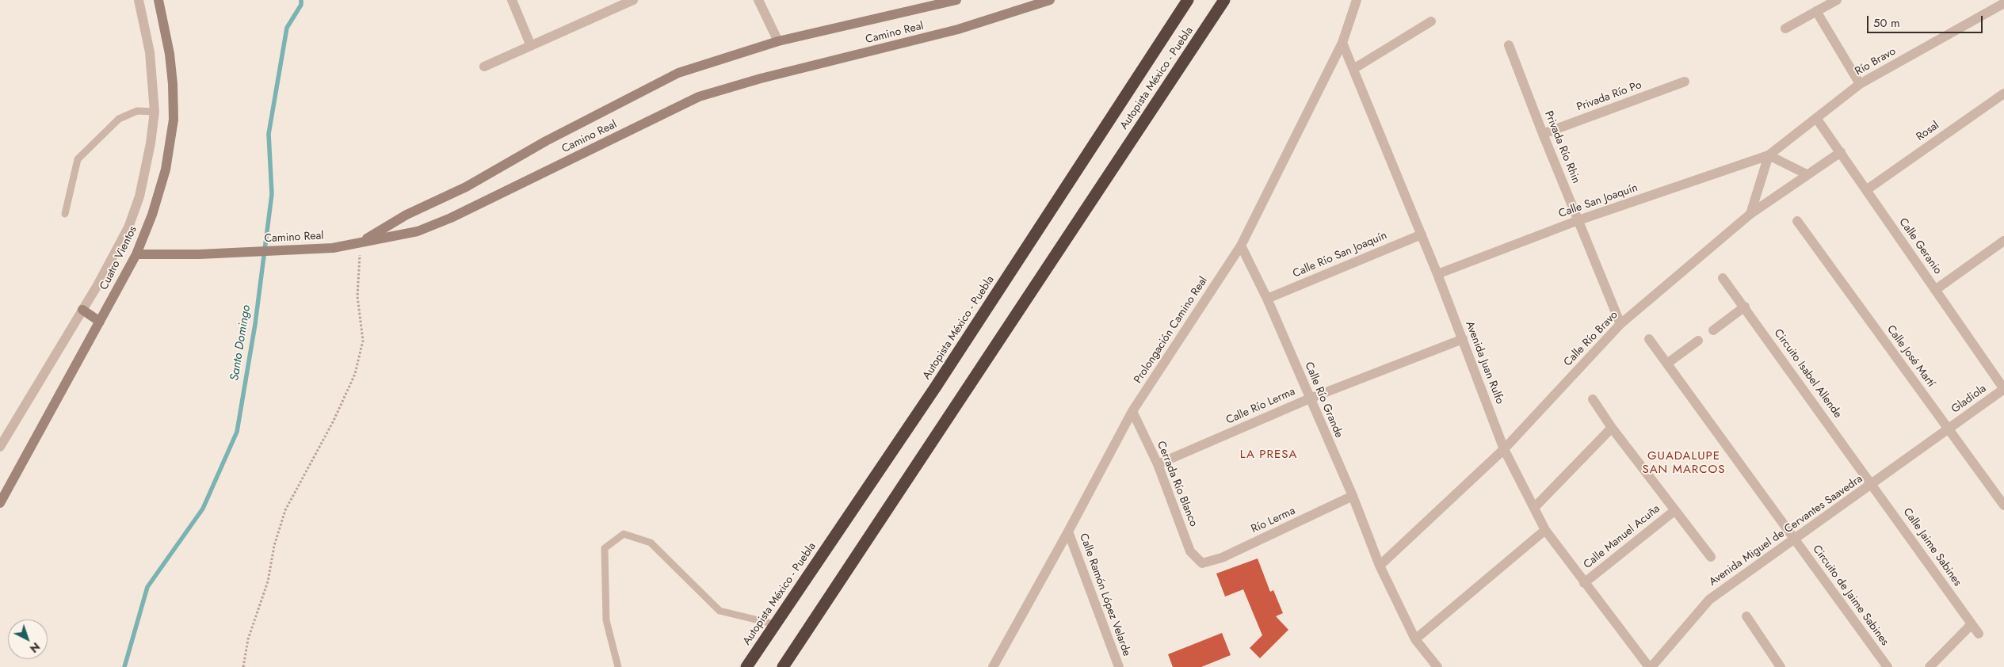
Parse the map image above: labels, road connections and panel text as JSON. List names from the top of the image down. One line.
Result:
{"streets":{"highway":["Autopista México - Puebla"],"street":["Camino Real","Río Bravo","Privada Río Po","Rosal","Privada Río Rhin","Calle San Joaquín","Calle Geranio","Calle Río San Joaquín","Cuatro Vientos","Prolongación Camino Real","Calle Río Bravo","Calle José Martí","Avenida Juan Rulfo","Circuito Isabel Allende","Gladiola","Calle Río Grande","Calle Río Lerma","Cerrada Río Blanco","Río Lerma","Avenida Miguel de Cervantes Saavedra","Calle Manuel Acuña","Calle Jaime Sabines","Calle Ramón López Velarde","Circuito de Jaime Sabines"]},"crossings":[["Camino Real","Cuatro Vientos"],["Río Bravo","Calle San Joaquín"],["Río Bravo","Calle Geranio"],["Privada Río Po","Privada Río Rhin"],["Rosal","Calle Geranio"],["Privada Río Rhin","Calle San Joaquín"],["Privada Río Rhin","Calle Río Bravo"],["Calle San Joaquín","Avenida Juan Rulfo"],["Calle Geranio","Calle Río Bravo"],["Calle Geranio","Gladiola"],["Calle Río San Joaquín","Avenida Juan Rulfo"],["Calle Río San Joaquín","Calle Río Grande"],["Prolongación Camino Real","Avenida Juan Rulfo"],["Prolongación Camino Real","Calle Río Grande"],["Prolongación Camino Real","Cerrada Río Blanco"],["Prolongación Camino Real","Calle Ramón López Velarde"],["Calle Río Bravo","Avenida Juan Rulfo"],["Calle Río Bravo","Calle Río Grande"],["Calle José Martí","Gladiola"],["Calle José Martí","Avenida Miguel de Cervantes Saavedra"],["Avenida Juan Rulfo","Calle Río Lerma"],["Avenida Juan Rulfo","Avenida Miguel de Cervantes Saavedra"],["Avenida Juan Rulfo","Calle Manuel Acuña"],["Circuito Isabel Allende","Avenida Miguel de Cervantes Saavedra"],["Circuito Isabel Allende","Calle Jaime Sabines"],["Gladiola","Avenida Miguel de Cervantes Saavedra"],["Calle Río Grande","Calle Río Lerma"],["Calle Río Grande","Río Lerma"],["Calle Río Lerma","Cerrada Río Blanco"],["Cerrada Río Blanco","Río Lerma"],["Avenida Miguel de Cervantes Saavedra","Calle Jaime Sabines"],["Avenida Miguel de Cervantes Saavedra","Circuito de Jaime Sabines"]],"districts":["LA PRESA","GUADALUPE SAN MARCOS"],"water":["Santo Domingo"],"scale_bar":"50 m","north":"bottom right"}
